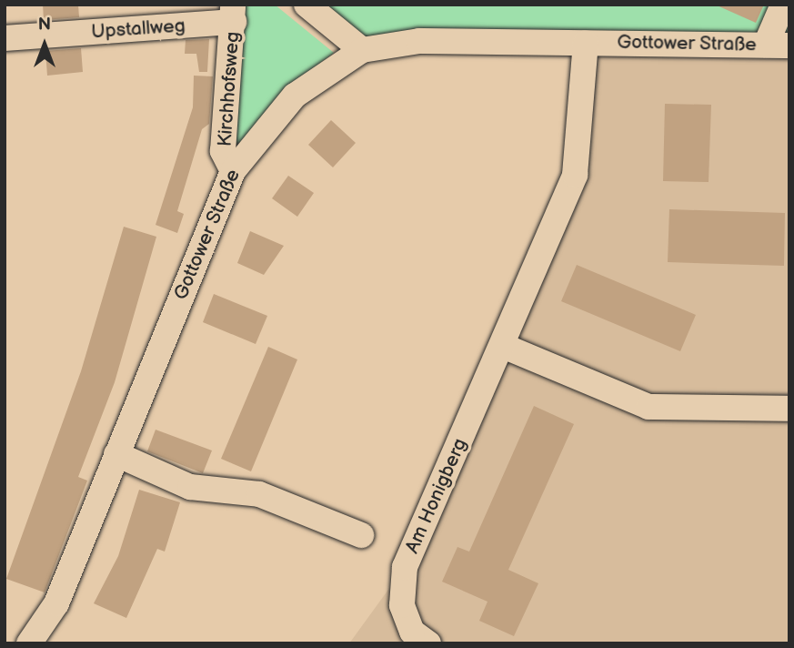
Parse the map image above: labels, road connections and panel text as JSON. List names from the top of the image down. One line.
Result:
{"streets":{"street":["Upstallweg","Gottower Straße","Kirchhofsweg","Am Honigberg"]},"crossings":[["Upstallweg","Kirchhofsweg"],["Gottower Straße","Kirchhofsweg"],["Gottower Straße","Am Honigberg"]],"north":"top"}
